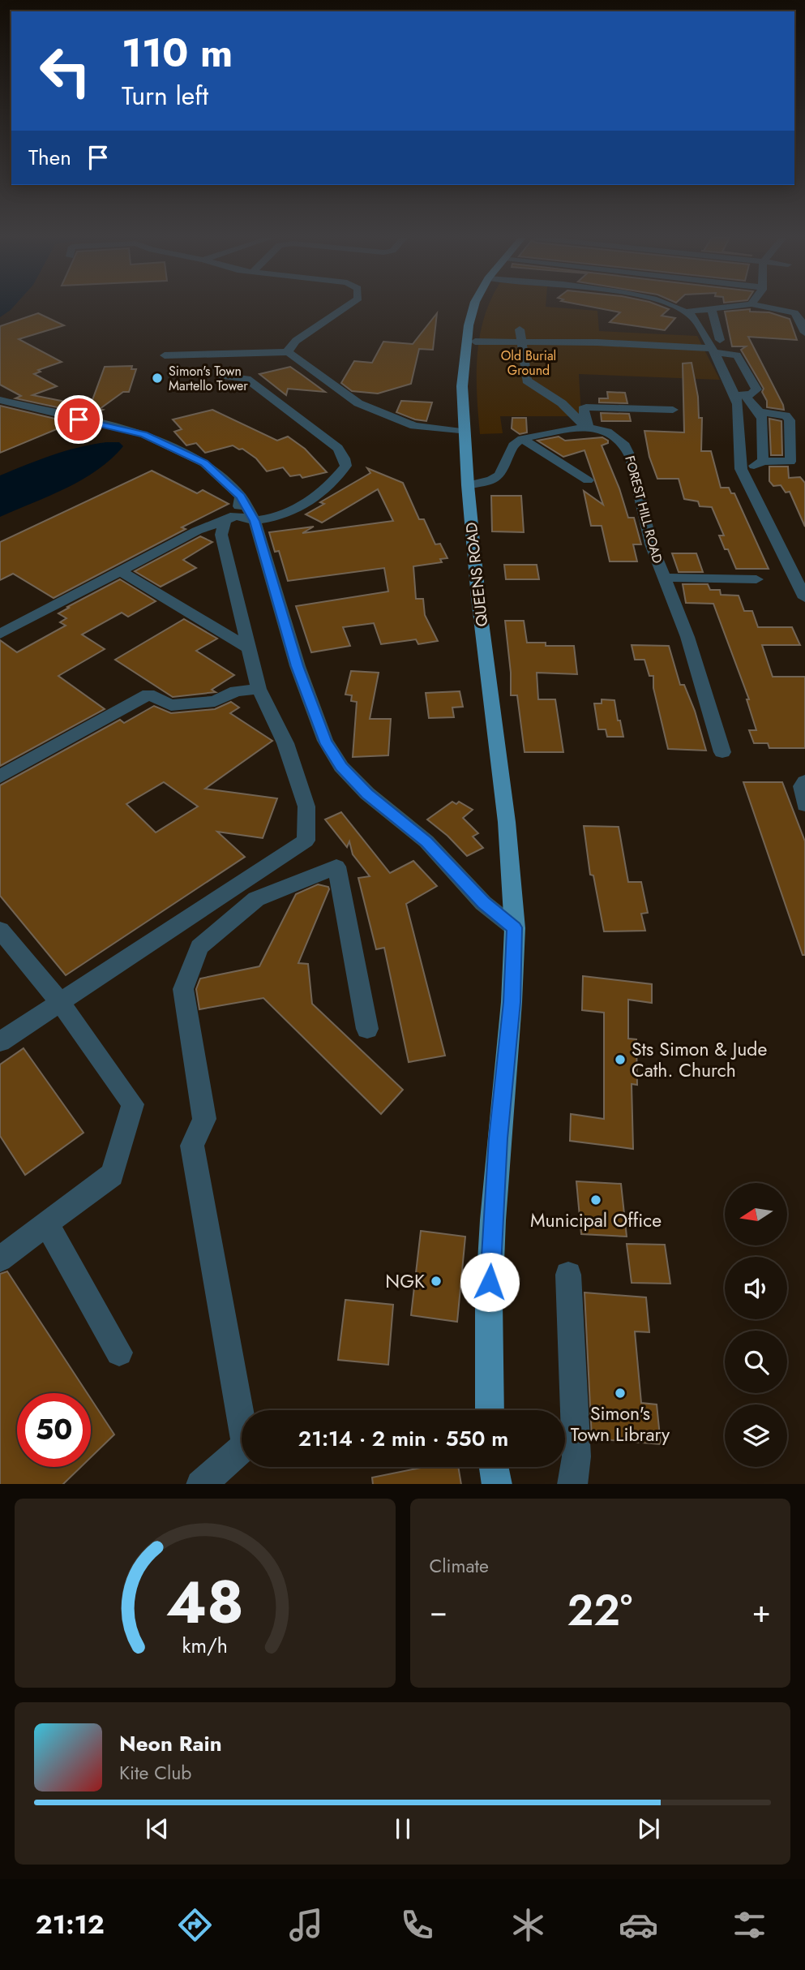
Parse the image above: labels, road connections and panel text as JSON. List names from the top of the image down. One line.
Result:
{"streets":{"main road":["QUEENS ROAD"],"street":["FOREST HILL ROAD"]},"parks":["Old Burial Ground"],"places":["Simon's Town Martello Tower","Sts Simon & Jude Cath. Church","Municipal Office","NGK","Simon's Town Library"],"north":"left","page":{"turn":["110 m","Turn left"],"then":"Then","limit":"50","trip":"21:14 · 2 min · 550 m","tile":"Climate","heat":["−","22°","+"],"song":["Neon Rain","Kite Club"],"tabs":"21:12","gauge":["48","km/h"]}}
